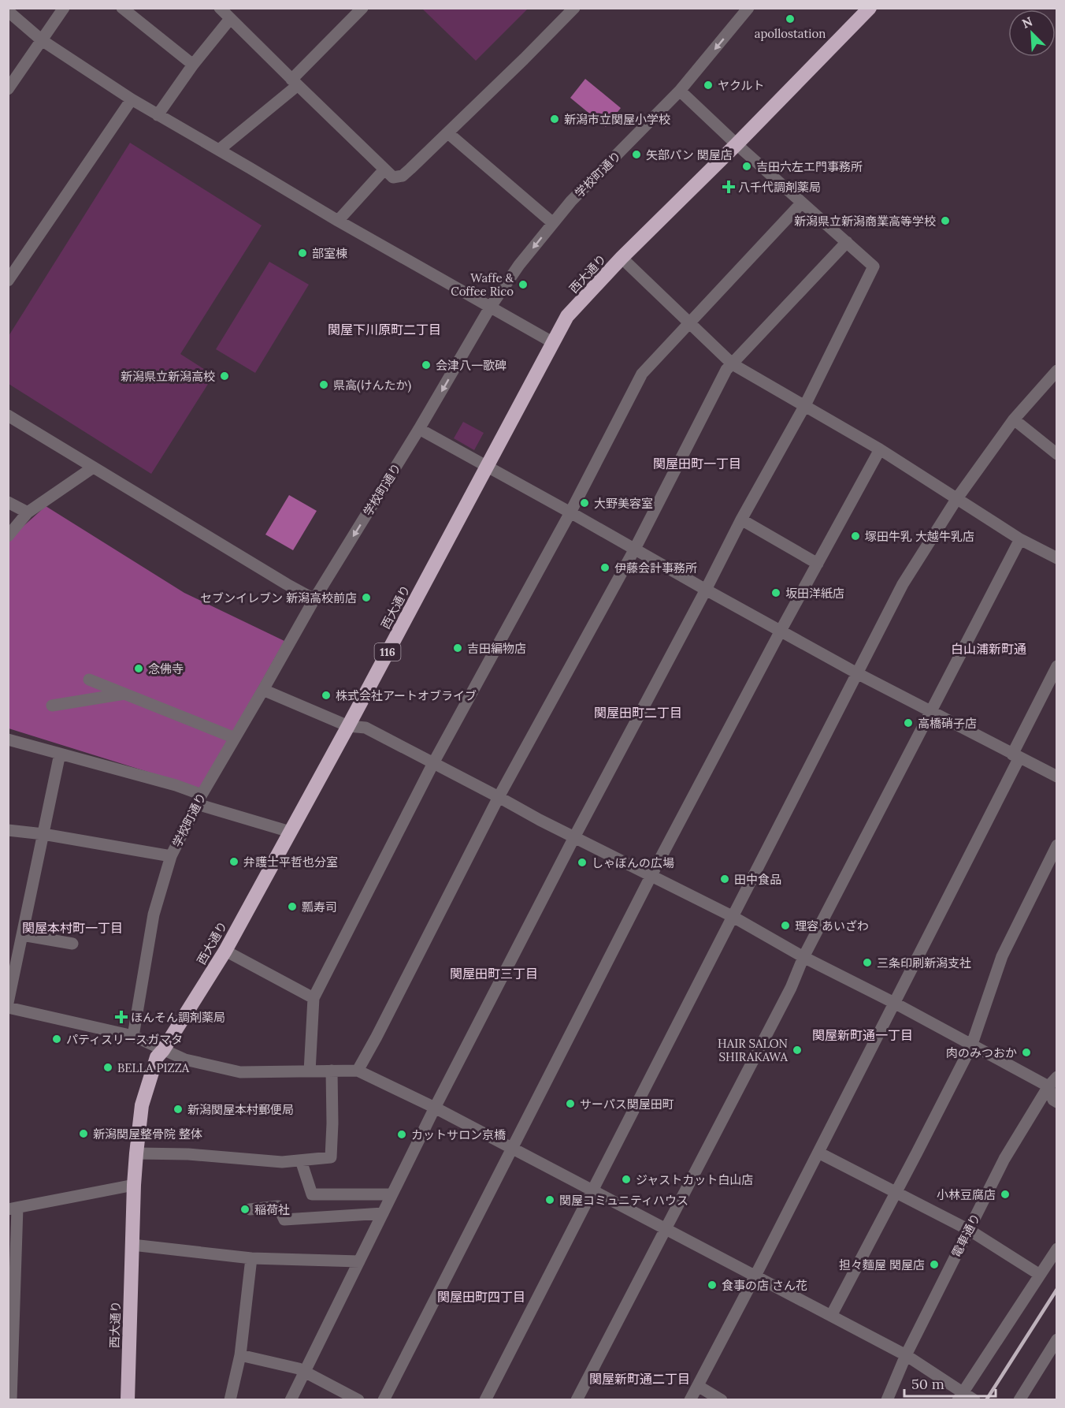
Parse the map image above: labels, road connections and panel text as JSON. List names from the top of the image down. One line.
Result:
{"streets":{"highway":["西大通り","116"],"street":["学校町通り","電車通り"]},"one_way":["学校町通り"],"districts":["関屋下川原町二丁目","関屋田町一丁目","白山浦新町通","関屋田町二丁目","関屋本村町一丁目","関屋田町三丁目","関屋新町通一丁目","関屋田町四丁目","関屋新町通二丁目"],"places":{"other":["apollostation","ヤクルト","新潟市立関屋小学校","矢部パン 関屋店","吉田六左エ門事務所","新潟県立新潟商業高等学校","部室棟","Waffe & Coffee Rico","会津八一歌碑","新潟県立新潟高校","県高(けんたか)","大野美容室","塚田牛乳 大越牛乳店","伊藤会計事務所","坂田洋紙店","セブンイレブン 新潟高校前店","吉田編物店","念佛寺","株式会社アートオブライブ","高橋硝子店","弁護士平哲也分室","しゃぼんの広場","田中食品","瓢寿司","理容 あいざわ","三条印刷新潟支社","パティスリースガマタ","HAIR SALON SHIRAKAWA","肉のみつおか","BELLA PIZZA","サーパス関屋田町","新潟関屋本村郵便局","新潟関屋整骨院 整体","カットサロン京橋","ジャストカット白山店","小林豆腐店","関屋コミュニティハウス","稲荷社","担々麵屋 関屋店","食事の店 さん花"],"health":["八千代調剤薬局","ほんそん調剤薬局"]},"scale_bar":"50 m","north":"top left"}
